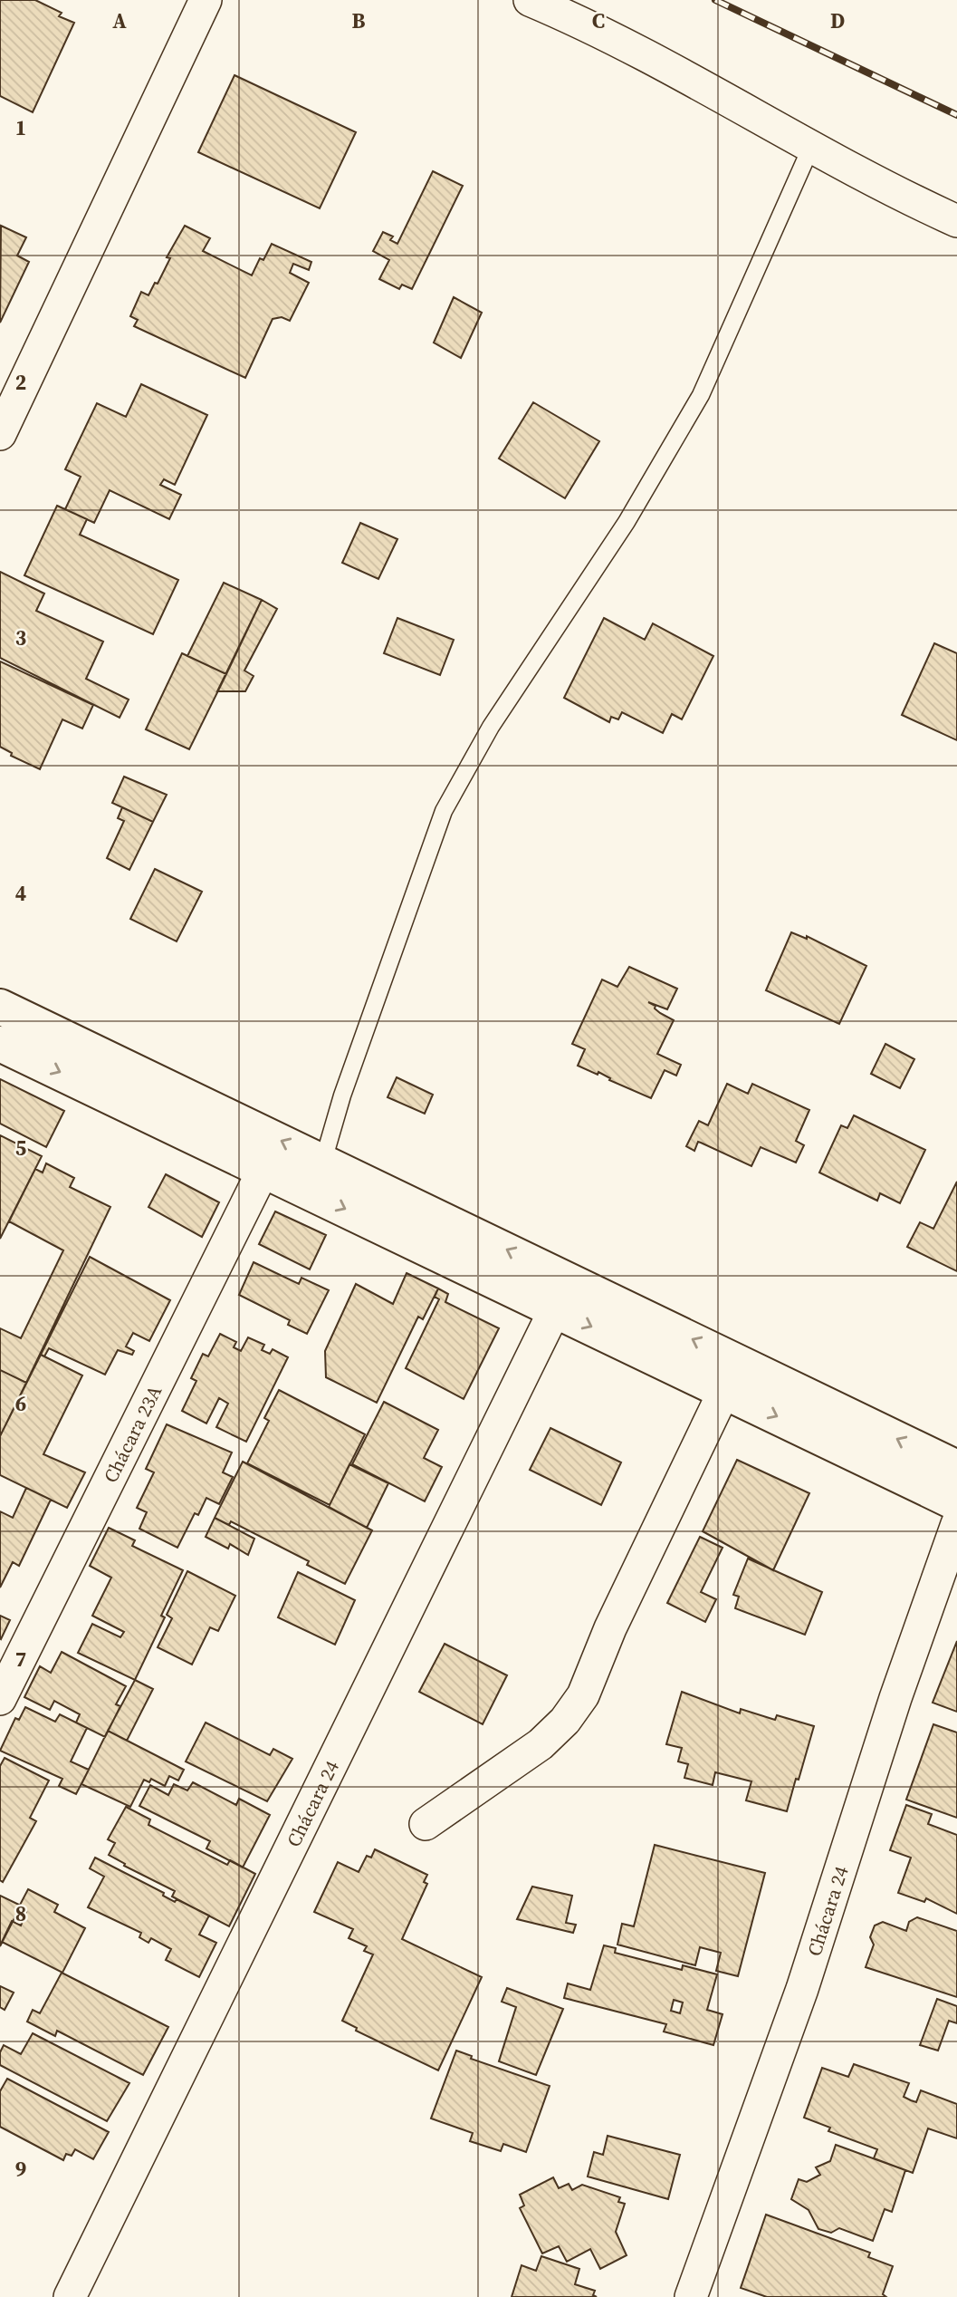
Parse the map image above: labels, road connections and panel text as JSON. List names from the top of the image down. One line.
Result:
{"streets":{"street":["Chácara 23A","Chácara 24"]},"grid":{"columns":["A","B","C","D"],"rows":["1","2","3","4","5","6","7","8","9"]}}
